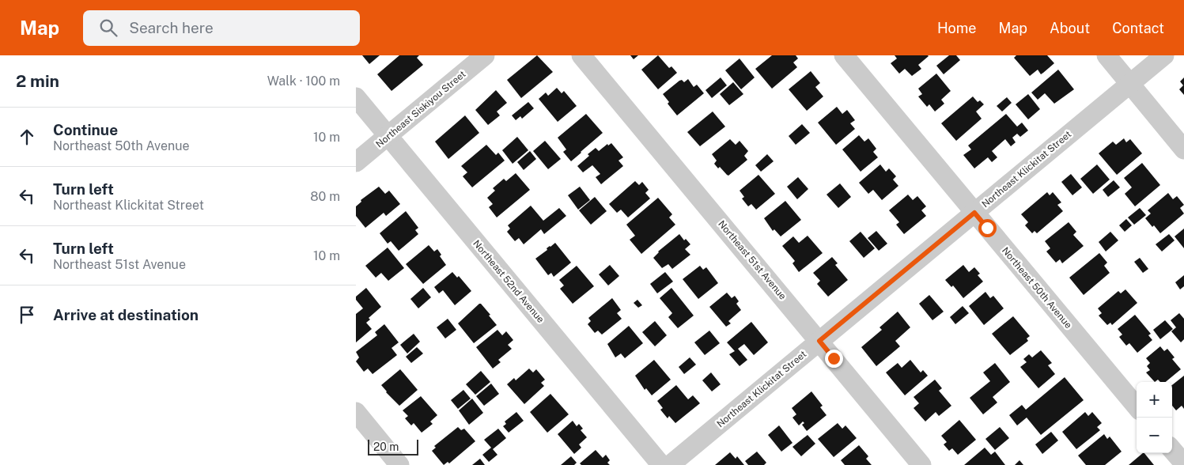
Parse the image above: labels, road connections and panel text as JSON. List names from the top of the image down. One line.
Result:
{"streets":{"street":["Northeast Siskiyou Street","Northeast Klickitat Street","Northeast 51st Avenue","Northeast 52nd Avenue","Northeast 50th Avenue"]},"crossings":[["Northeast Siskiyou Street","Northeast 52nd Avenue"],["Northeast Klickitat Street","Northeast 51st Avenue"],["Northeast Klickitat Street","Northeast 50th Avenue"]],"scale_bar":"20 m","page":{"header":"Map","search":"Search here","nav":["Home","Map","About","Contact"],"heading":["2 min","Walk · 100 m"],"list":[["Continue","Northeast 50th Avenue","10 m"],["Turn left","Northeast Klickitat Street","80 m"],["Turn left","Northeast 51st Avenue","10 m"],"Arrive at destination"],"map_buttons":["+","−"],"scale":"20 m"}}
